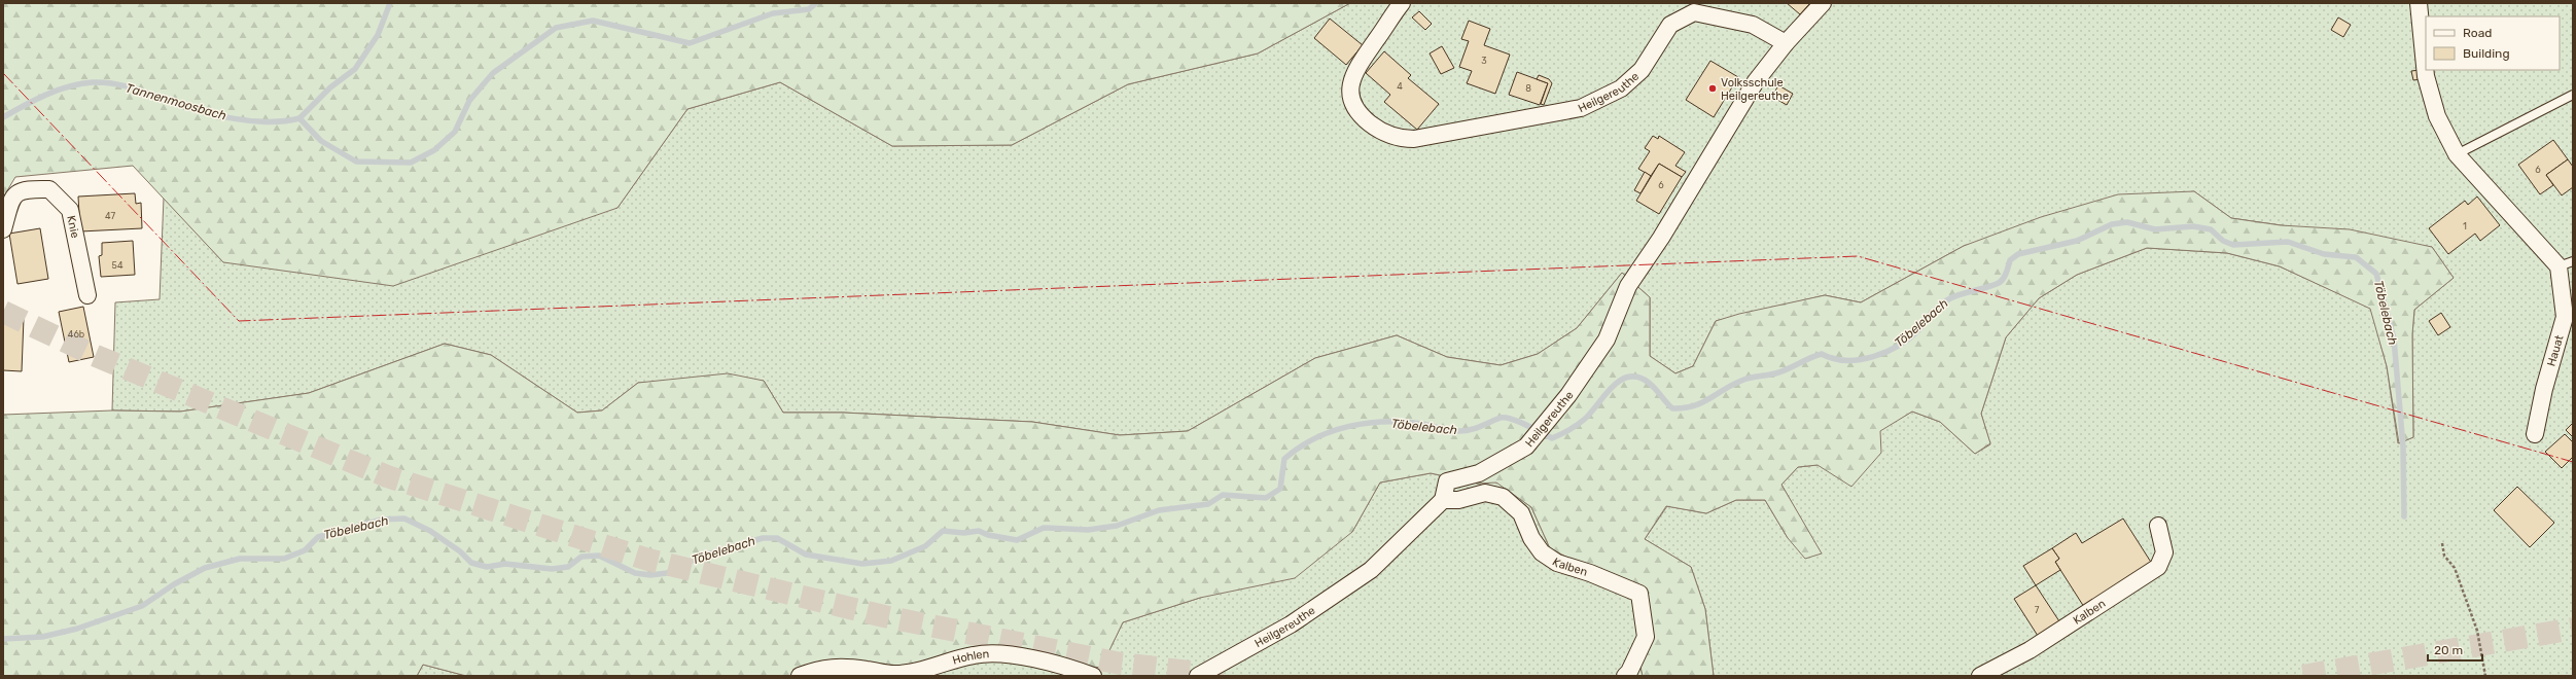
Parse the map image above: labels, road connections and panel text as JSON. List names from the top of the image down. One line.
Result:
{"streets":{"street":["Heilgereuthe","Knie","Hauat","Kalben","Hohlen"]},"crossings":[["Heilgereuthe","Kalben"]],"water":["Tannenmoosbach","Töbelebach"],"places":["Volksschule Heilgereuthe"],"house_numbers":["3","4","8","6","6","47","1","54","46b","7"],"legend":["Road","Building"],"scale_bar":"20 m"}
